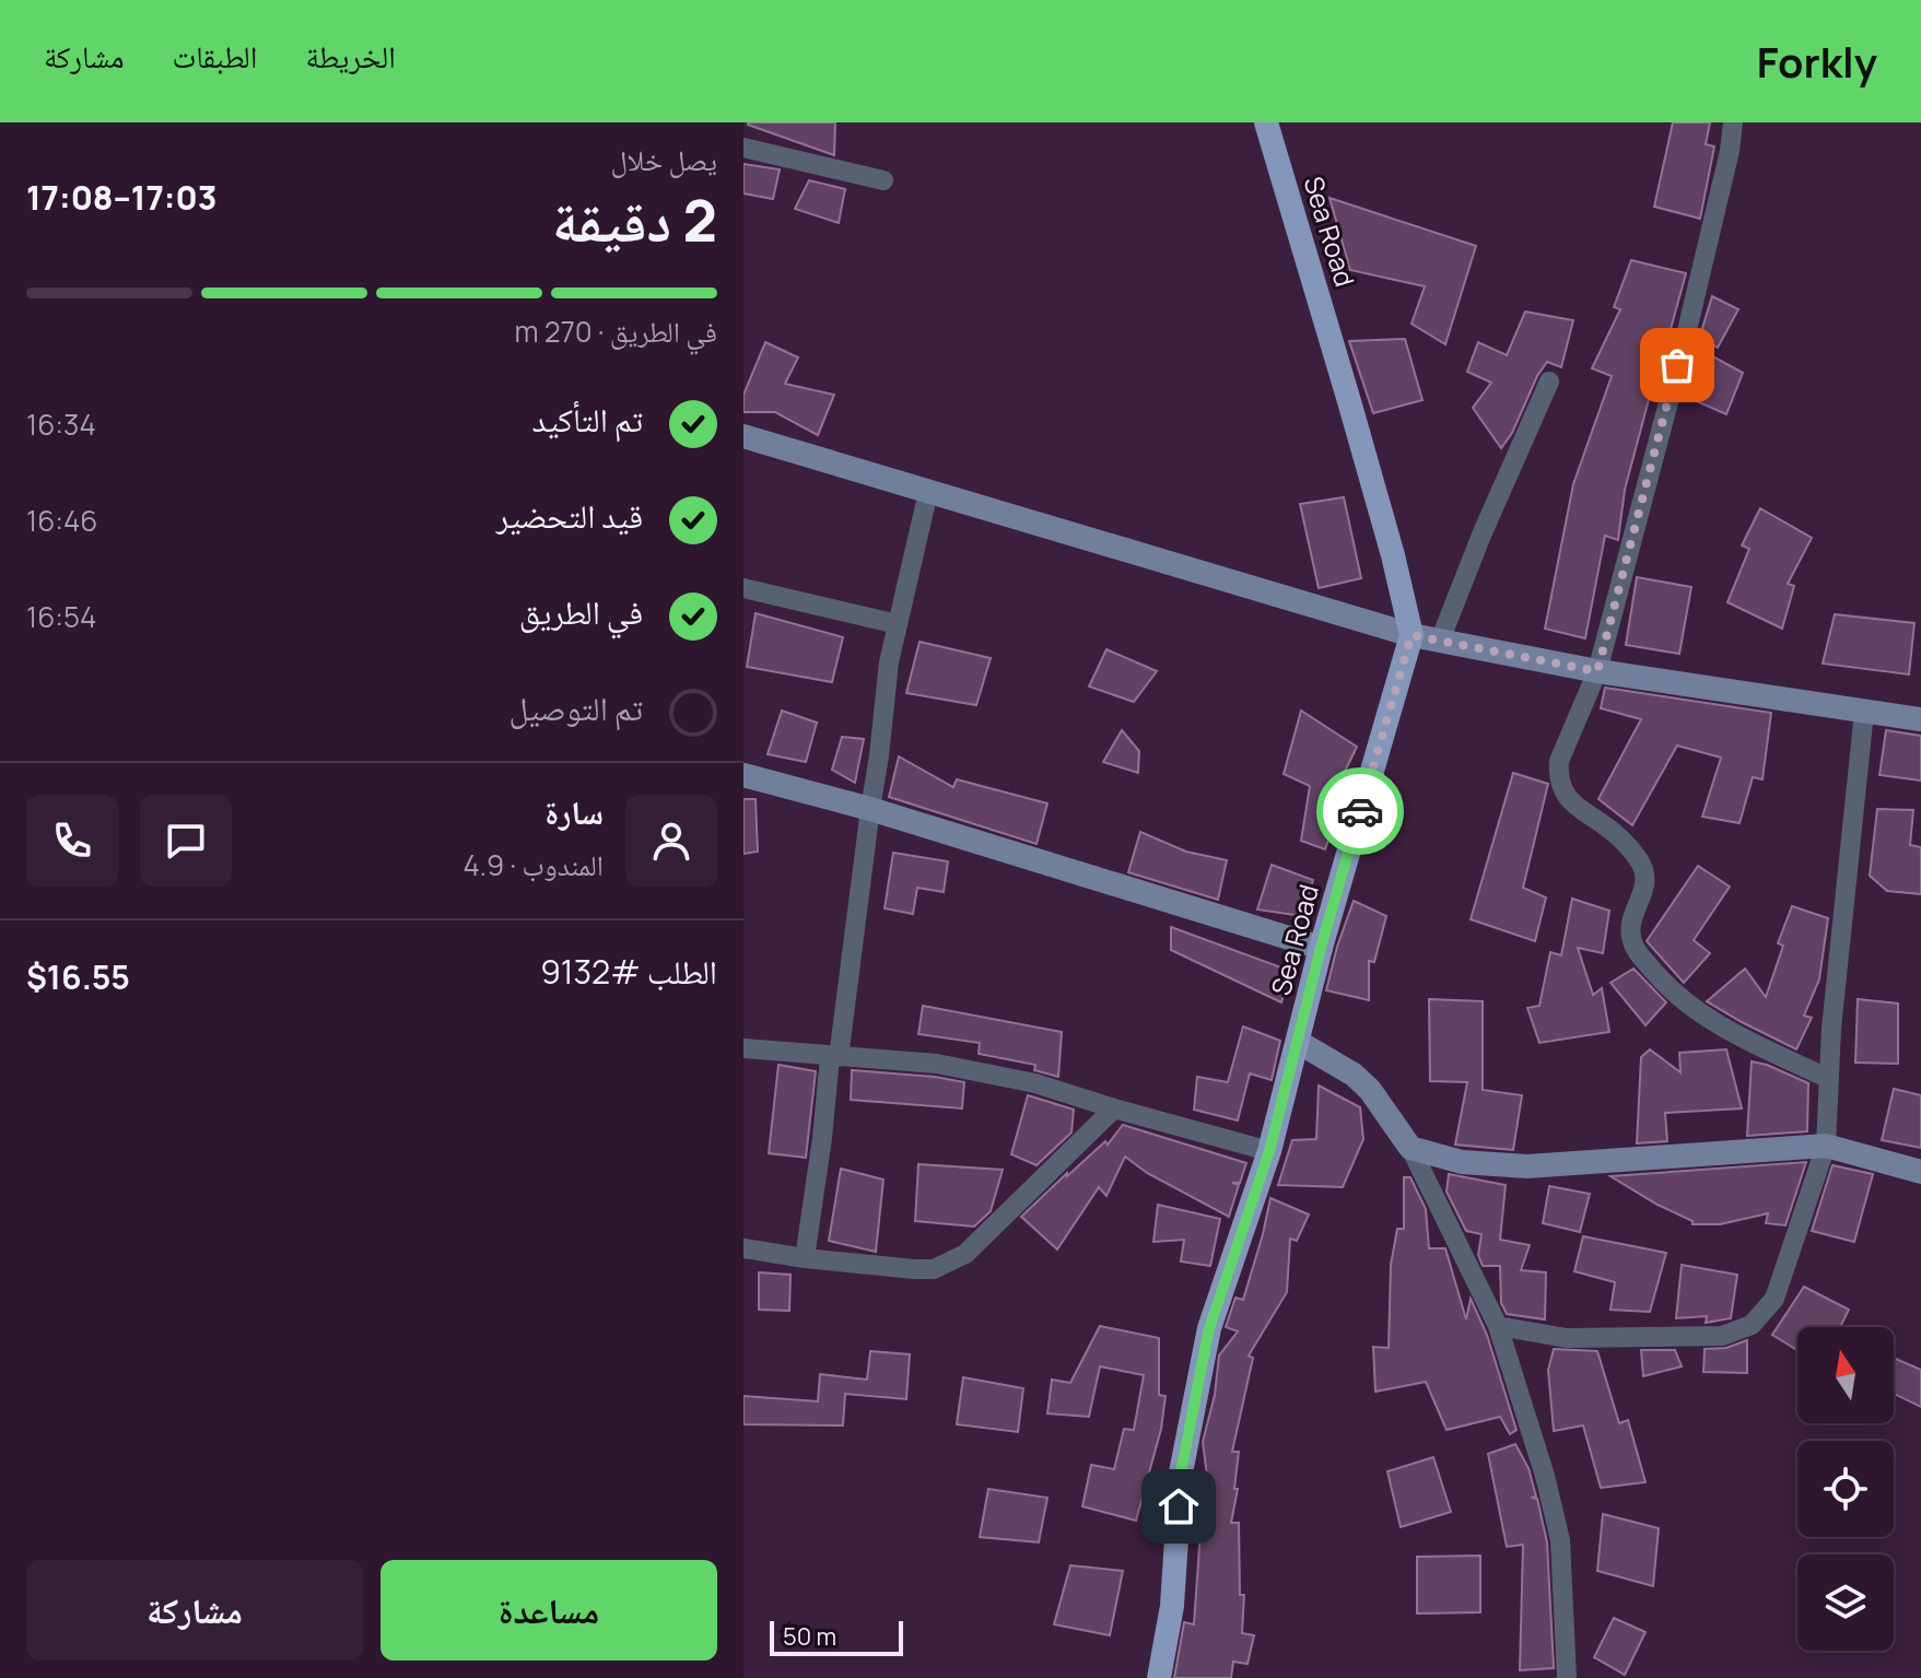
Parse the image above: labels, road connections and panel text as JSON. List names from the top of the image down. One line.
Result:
{"streets":{"main road":["Sea Road"]},"scale_bar":"50 m","north":"top","page":{"header":"Forkly","nav":["الخريطة","الطبقات","مشاركة"],"heading":["2 دقيقة","يصل خلال","17:03–17:08"],"panel":["سارة","المندوب · 4.9","الطلب #9132","$16.55"],"bar":"في الطريق · 270 m","list":[["تم التأكيد","16:34"],["قيد التحضير","16:46"],["في الطريق","16:54"],"تم التوصيل"],"buttons":["مساعدة","مشاركة"],"scale":"50 m"}}
